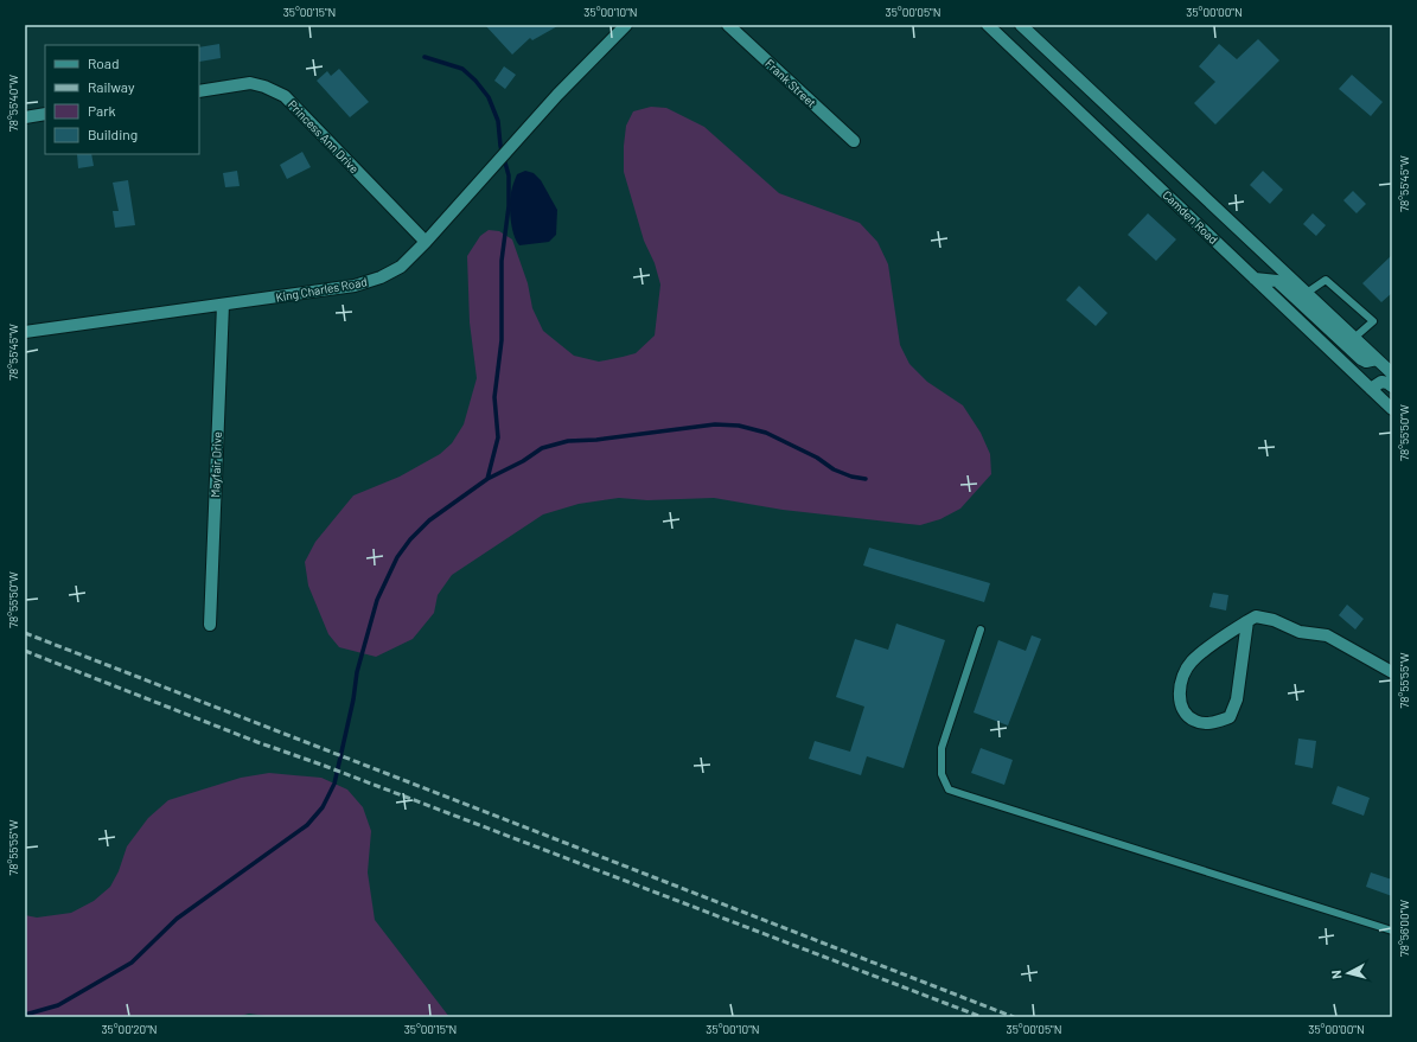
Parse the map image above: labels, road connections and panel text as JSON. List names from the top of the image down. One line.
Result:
{"streets":{"street":["Frank Street","Princess Ann Drive","Camden Road","King Charles Road","Mayfair Drive"]},"crossings":[["Princess Ann Drive","King Charles Road"],["King Charles Road","Mayfair Drive"]],"legend":["Road","Railway","Park","Building"],"north":"left","coordinates":["35°00'15\"N","35°00'10\"N","35°00'05\"N","35°00'00\"N","78°55'40\"W","78°55'45\"W","78°55'50\"W","78°55'55\"W","78°56'00\"W","35°00'20\"N"]}
